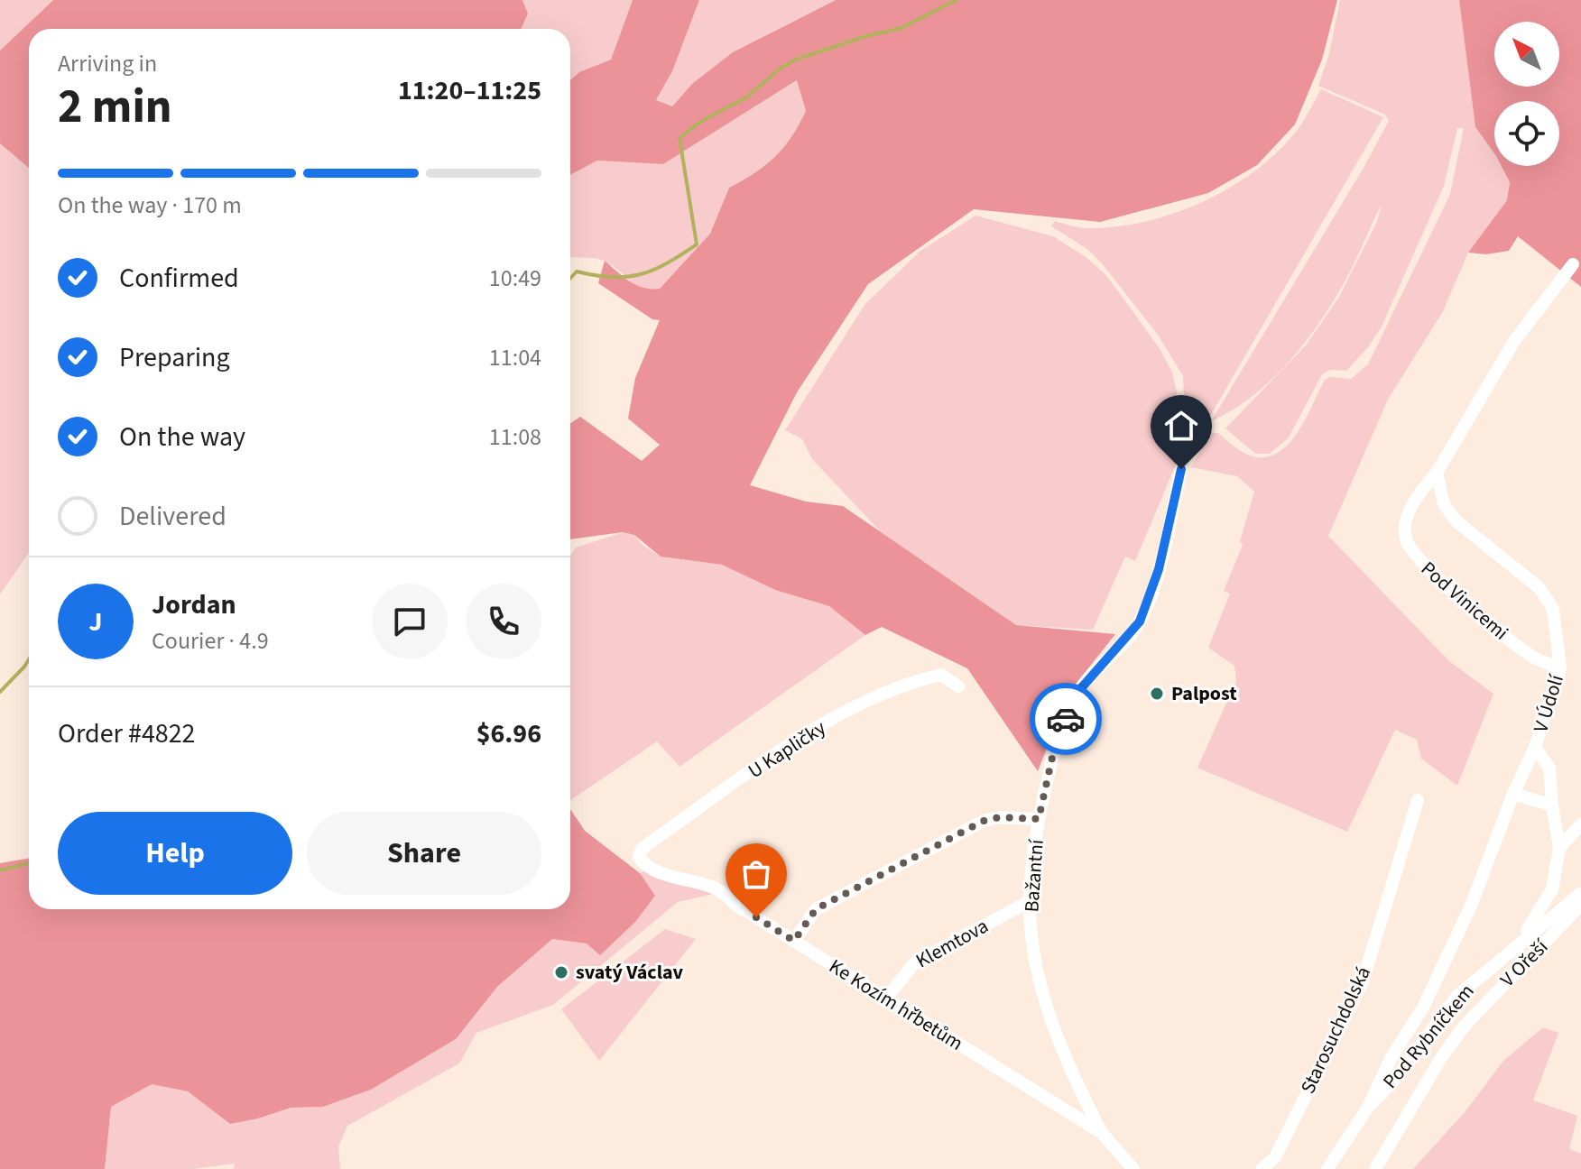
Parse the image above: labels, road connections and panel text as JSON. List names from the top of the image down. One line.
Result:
{"streets":{"street":["Pod Vinicemi","V Údolí","U Kapličky","Bažantní","Klemtova","V Ořeší","Ke Kozím hřbetům","Starosuchdolská","Pod Rybníčkem"]},"crossings":[["Pod Vinicemi","V Údolí"],["V Údolí","Pod Rybníčkem"],["U Kapličky","Ke Kozím hřbetům"],["Bažantní","Klemtova"],["Bažantní","Ke Kozím hřbetům"],["Klemtova","Ke Kozím hřbetům"]],"places":["Palpost","svatý Václav"],"north":"top left","page":{"heading":["2 min","Arriving in","11:20–11:25"],"panel":["Jordan","Courier · 4.9","Order #4822","$6.96"],"bar":"On the way · 170 m","list":[["Confirmed","10:49"],["Preparing","11:04"],["On the way","11:08"],"Delivered"],"round":"J","buttons":["Help","Share"]}}
